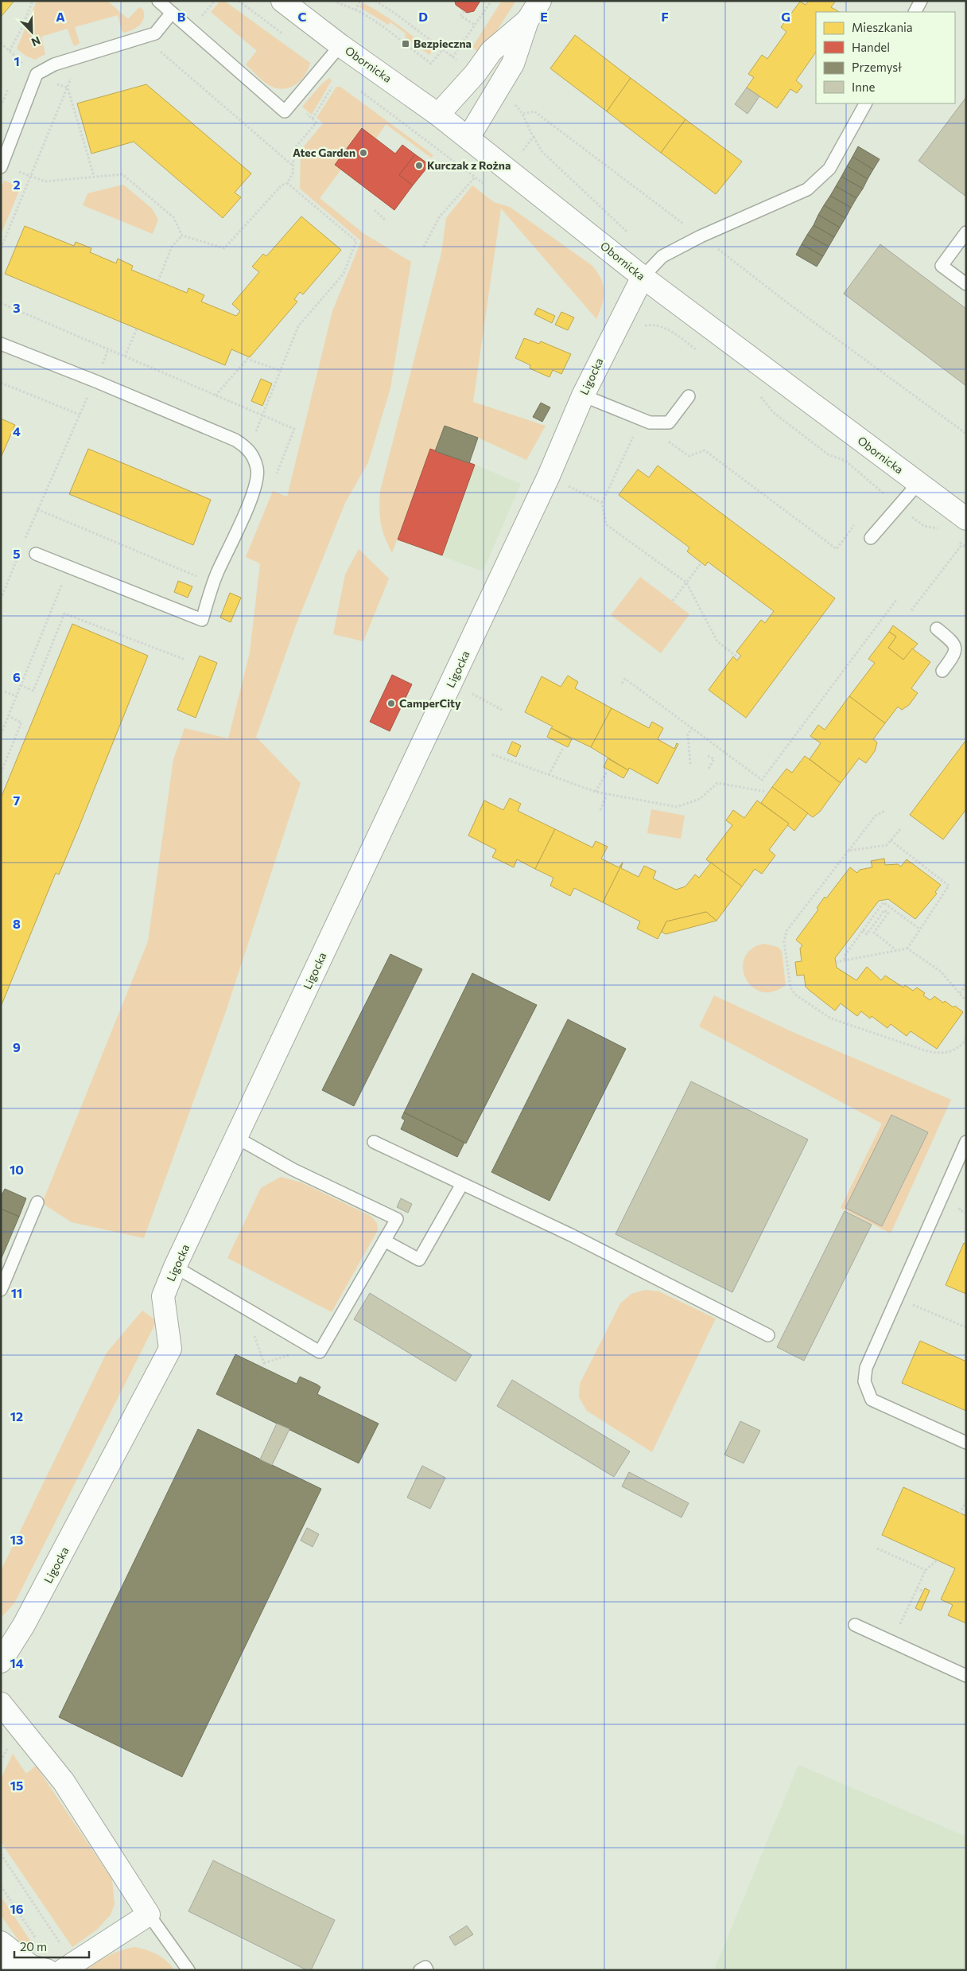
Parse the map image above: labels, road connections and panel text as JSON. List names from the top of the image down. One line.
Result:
{"streets":{"street":["Obornicka","Ligocka"]},"crossings":[["Obornicka","Ligocka"]],"places":{"transit":["Bezpieczna"],"other":["Atec Garden","Kurczak z Rożna","CamperCity"]},"legend":["Mieszkania","Handel","Przemysł","Inne"],"scale_bar":"20 m","north":"bottom right","grid":{"columns":["A","B","C","D","E","F","G"],"rows":["1","2","3","4","5","6","7","8","9","10","11","12","13","14","15","16"]}}
